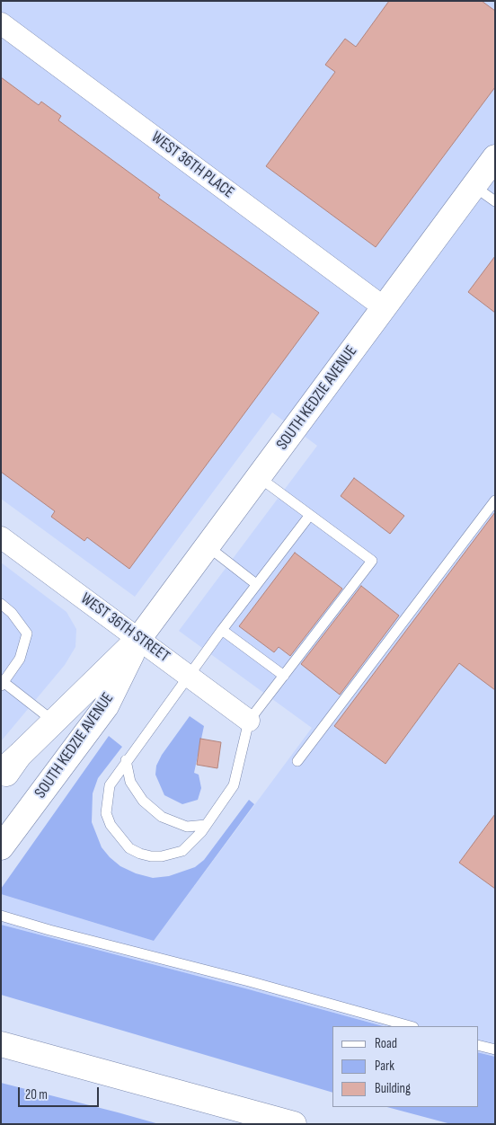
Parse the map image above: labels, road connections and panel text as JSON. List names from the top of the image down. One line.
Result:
{"streets":{"main road":["SOUTH KEDZIE AVENUE"],"street":["WEST 36TH PLACE","WEST 36TH STREET"]},"crossings":[["WEST 36TH PLACE","SOUTH KEDZIE AVENUE"],["SOUTH KEDZIE AVENUE","WEST 36TH STREET"]],"legend":["Road","Park","Building"],"scale_bar":"20 m"}
